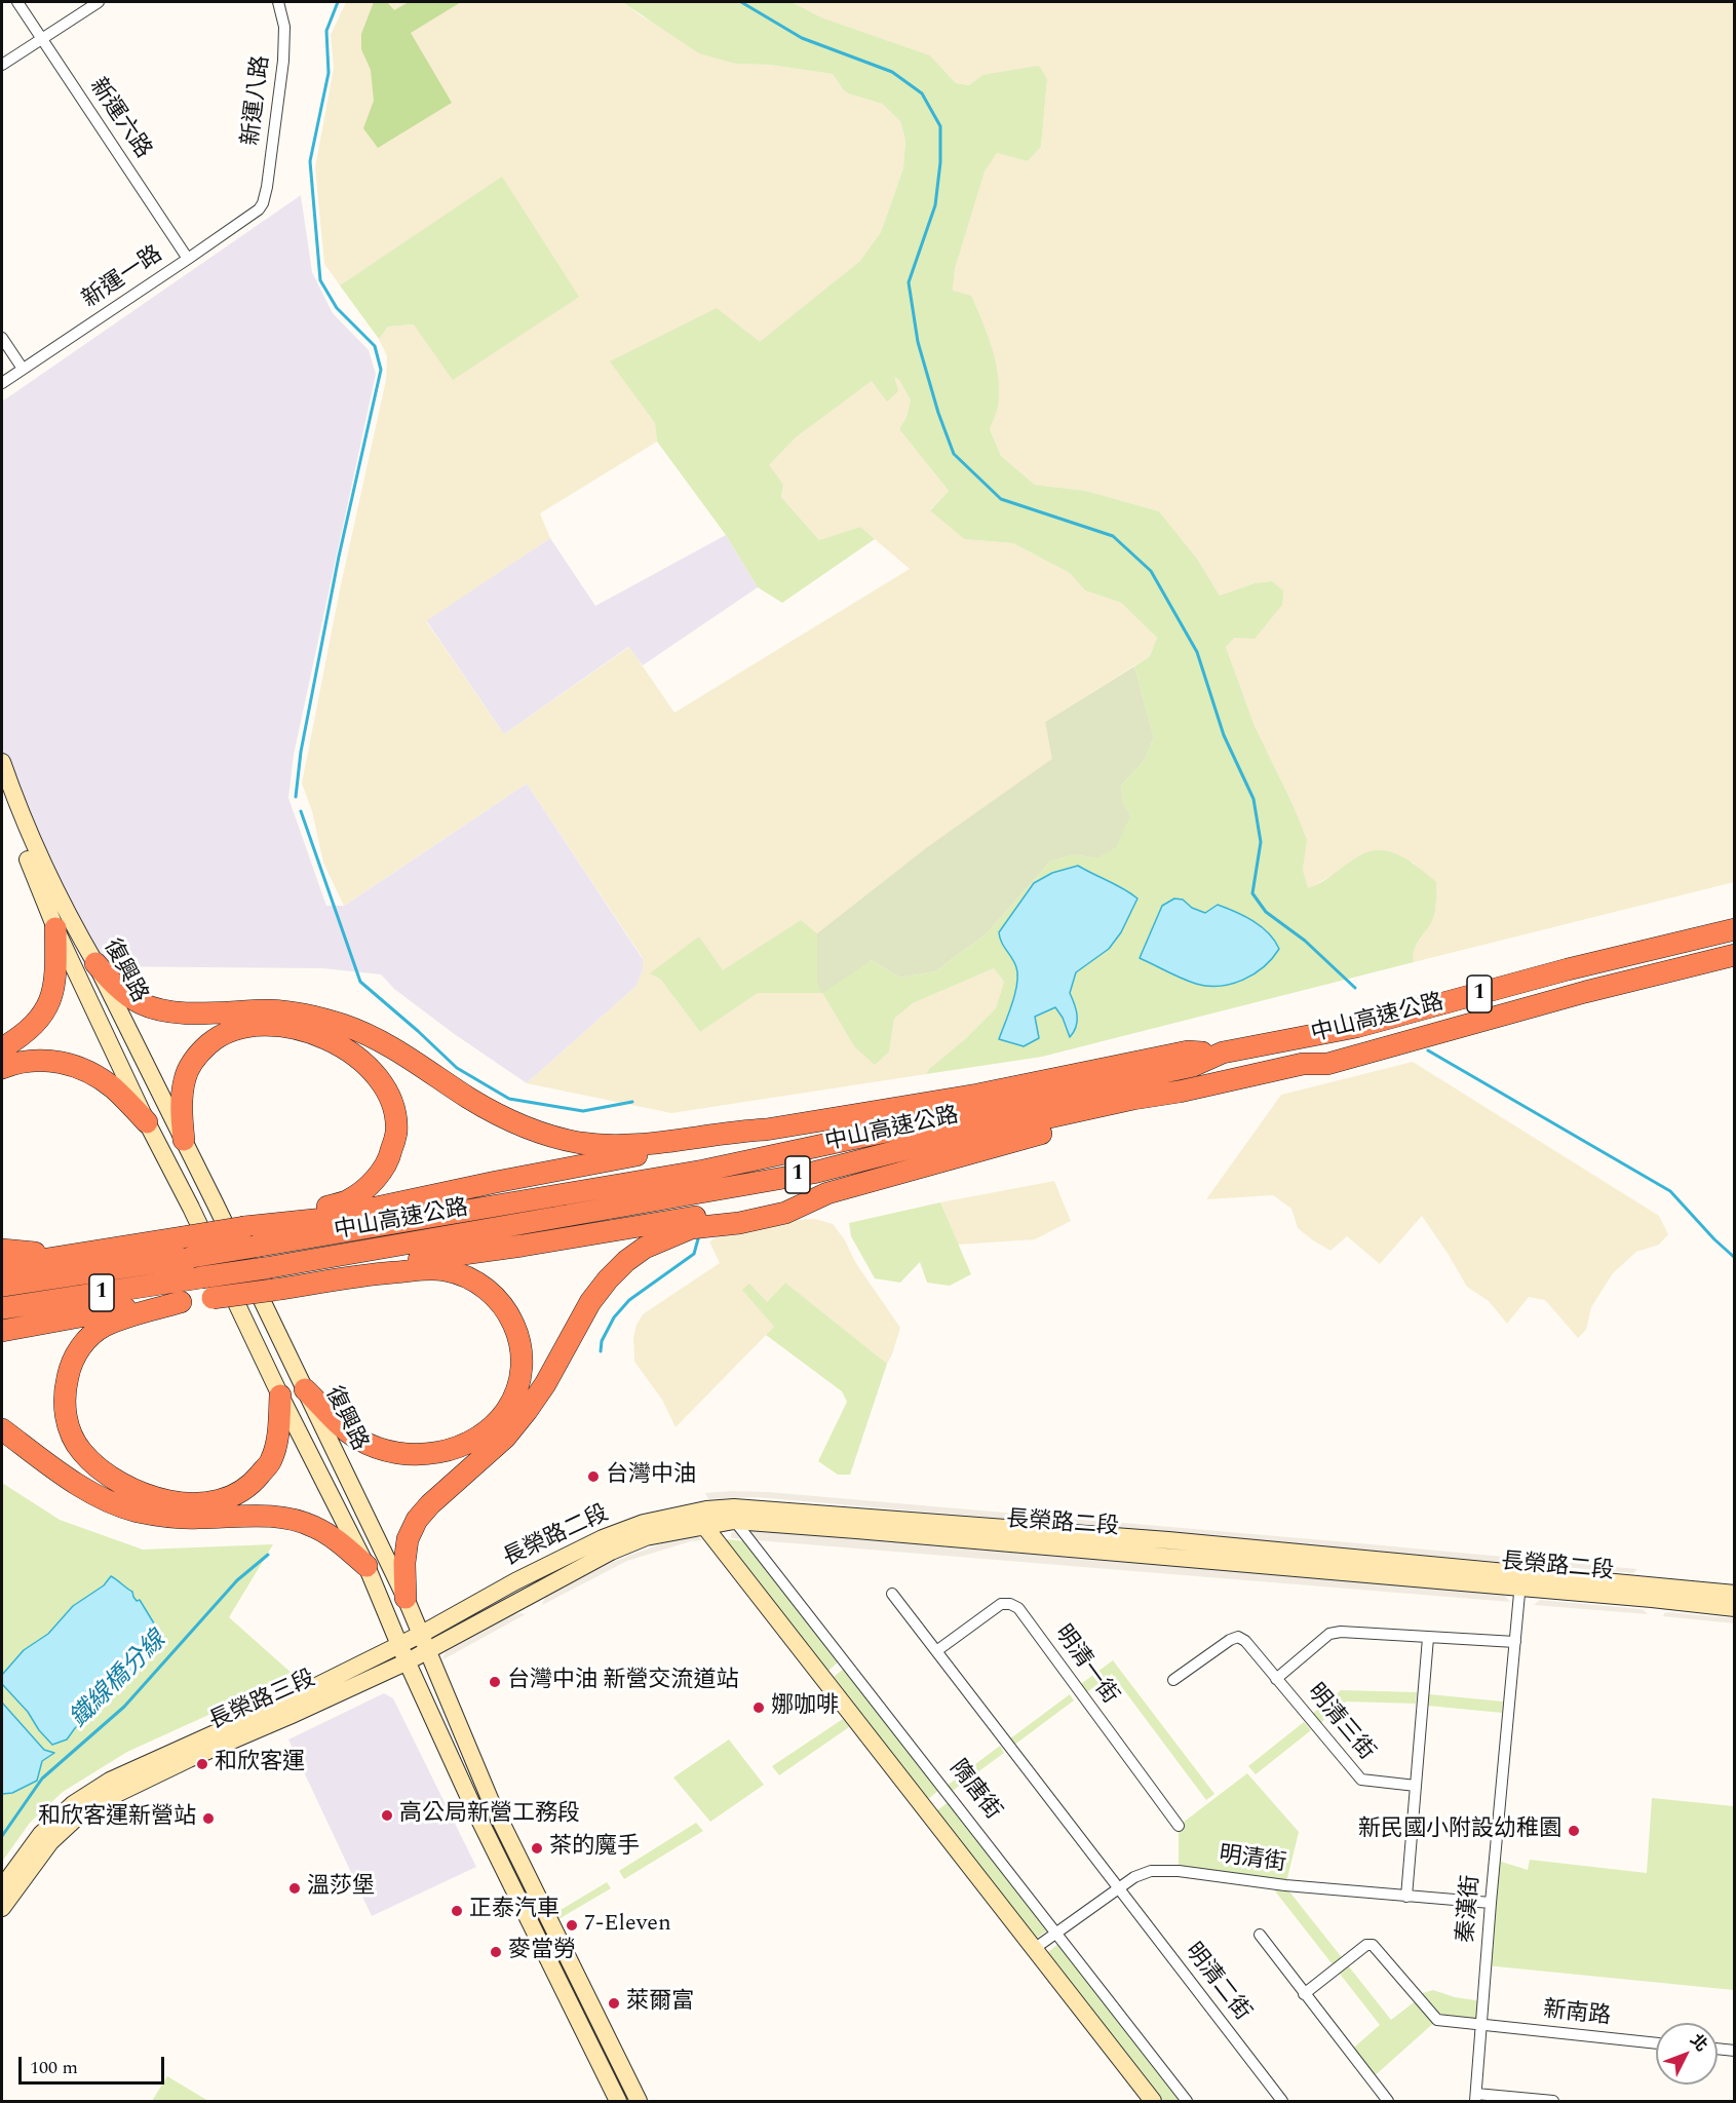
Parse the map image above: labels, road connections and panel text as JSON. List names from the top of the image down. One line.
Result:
{"streets":{"highway":["1","中山高速公路"],"main road":["復興路","長榮路二段","長榮路三段"],"street":["新運八路","新運六路","新運一路","明清一街","明清三街","隋唐街","明清街","秦漢街","明清二街","新南路"]},"crossings":[["新運八路","新運一路"],["新運六路","新運一路"],["復興路","長榮路二段"],["復興路","長榮路三段"],["長榮路二段","長榮路三段"],["長榮路二段","隋唐街"],["長榮路二段","秦漢街"],["明清三街","秦漢街"],["隋唐街","明清街"],["明清街","秦漢街"],["明清街","明清二街"],["秦漢街","新南路"]],"water":["鐵線橋分線"],"places":["台灣中油","台灣中油 新營交流道站","娜咖啡","和欣客運","高公局新營工務段","和欣客運新營站","新民國小附設幼稚園","茶的魔手","溫莎堡","正泰汽車","7-Eleven","麥當勞","萊爾富"],"scale_bar":"100 m","north":"top right"}
